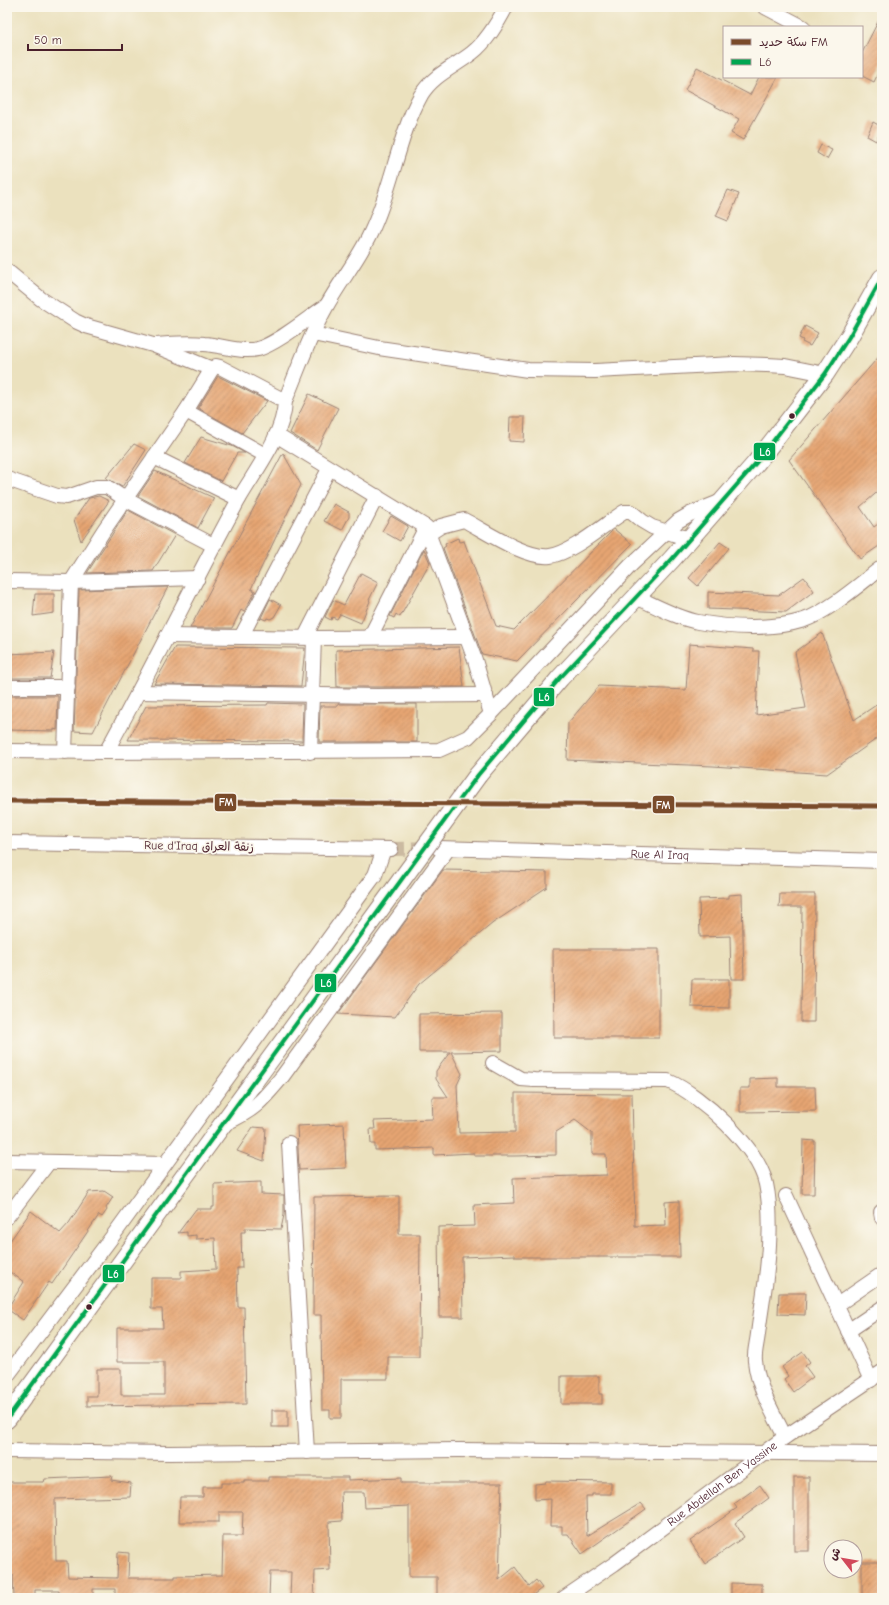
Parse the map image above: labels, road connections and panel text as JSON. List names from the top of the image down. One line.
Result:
{"streets":{"street":["Rue d'Iraq زنقة العراق","Rue Al Iraq","Rue Abdellah Ben Yassine"]},"lines":["transit line L6","rail line FM"],"legend":["سكة حديد FM","L6"],"scale_bar":"50 m","north":"top left"}
